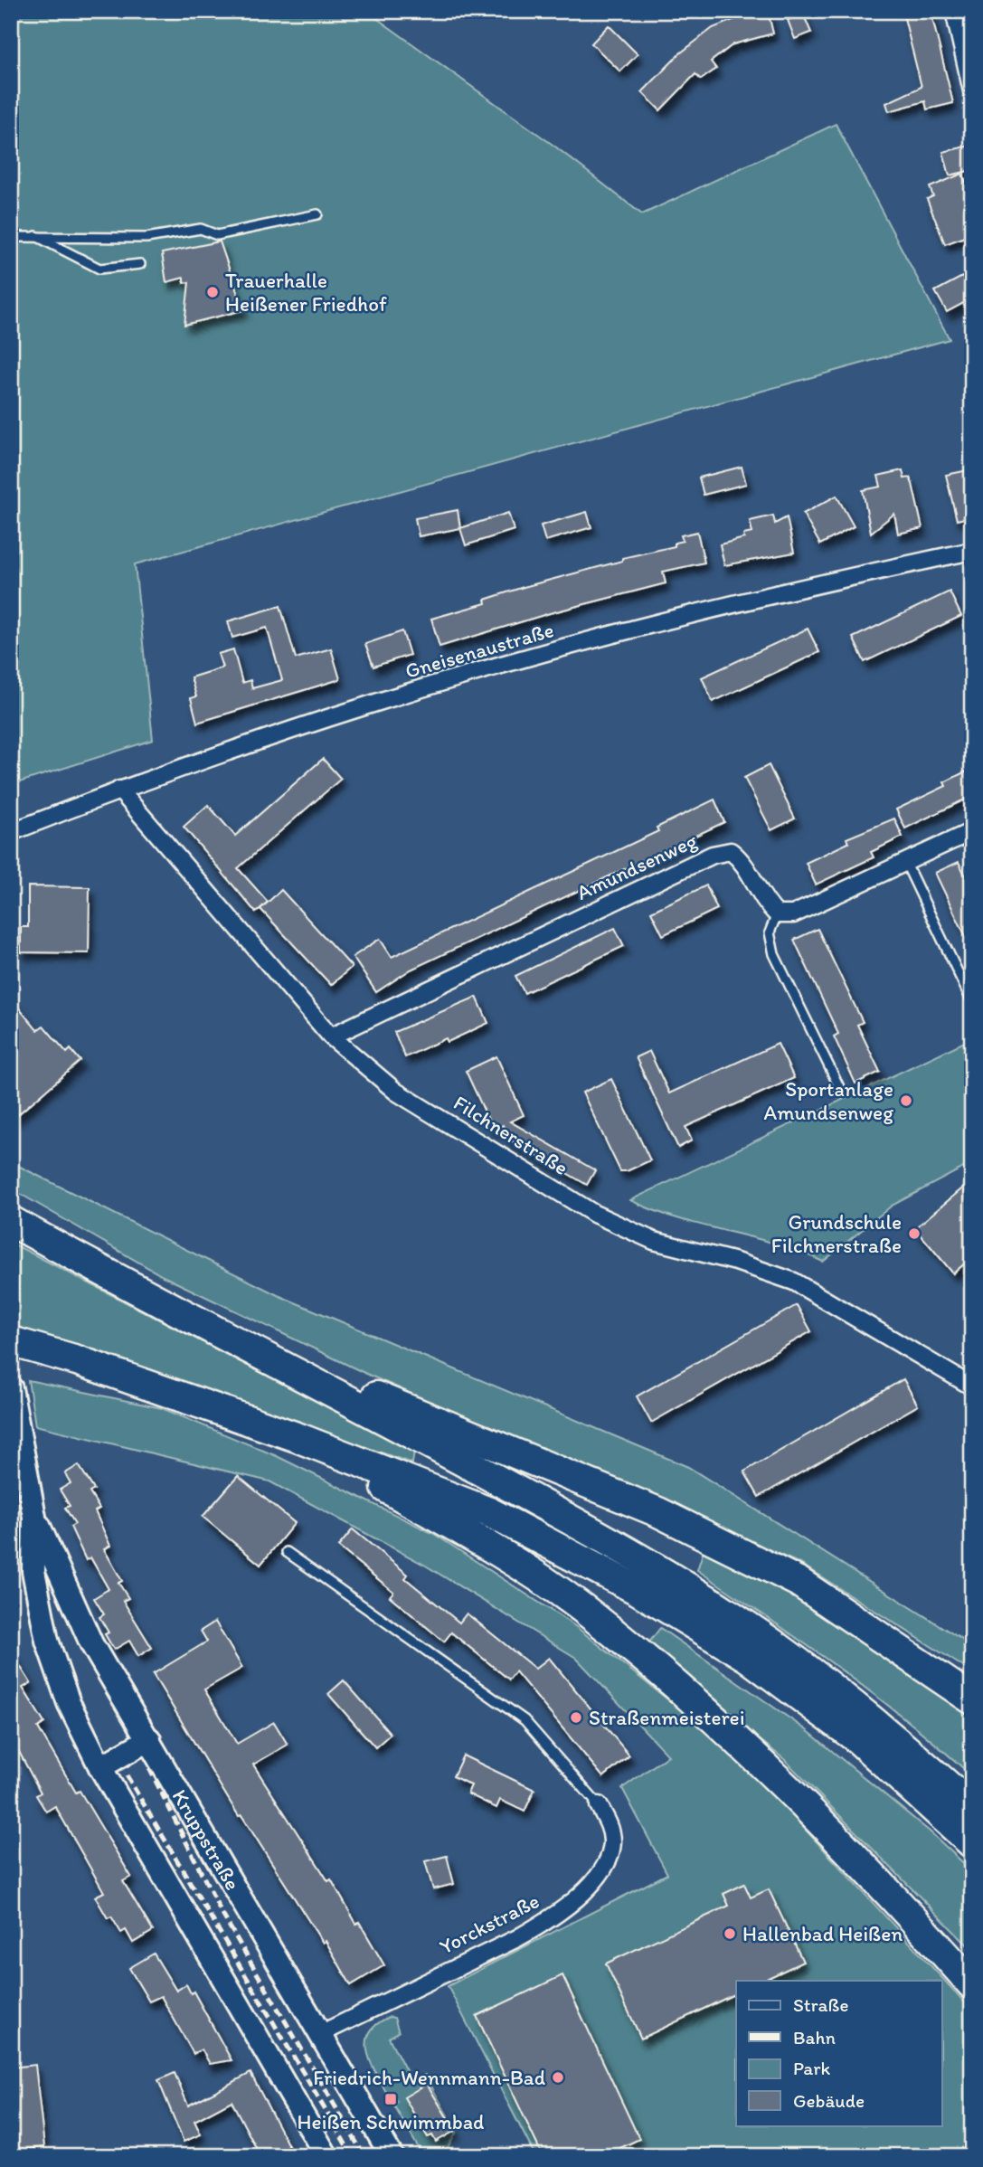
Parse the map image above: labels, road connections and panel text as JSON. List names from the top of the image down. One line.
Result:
{"streets":{"street":["Gneisenaustraße","Amundsenweg","Filchnerstraße","Kruppstraße","Yorckstraße"]},"crossings":[["Gneisenaustraße","Filchnerstraße"],["Amundsenweg","Filchnerstraße"],["Kruppstraße","Yorckstraße"]],"places":{"other":["Trauerhalle Heißener Friedhof","Sportanlage Amundsenweg","Grundschule Filchnerstraße","Straßenmeisterei","Hallenbad Heißen","Friedrich-Wennmann-Bad"],"transit":["Heißen Schwimmbad"]},"legend":["Straße","Bahn","Park","Gebäude"]}
